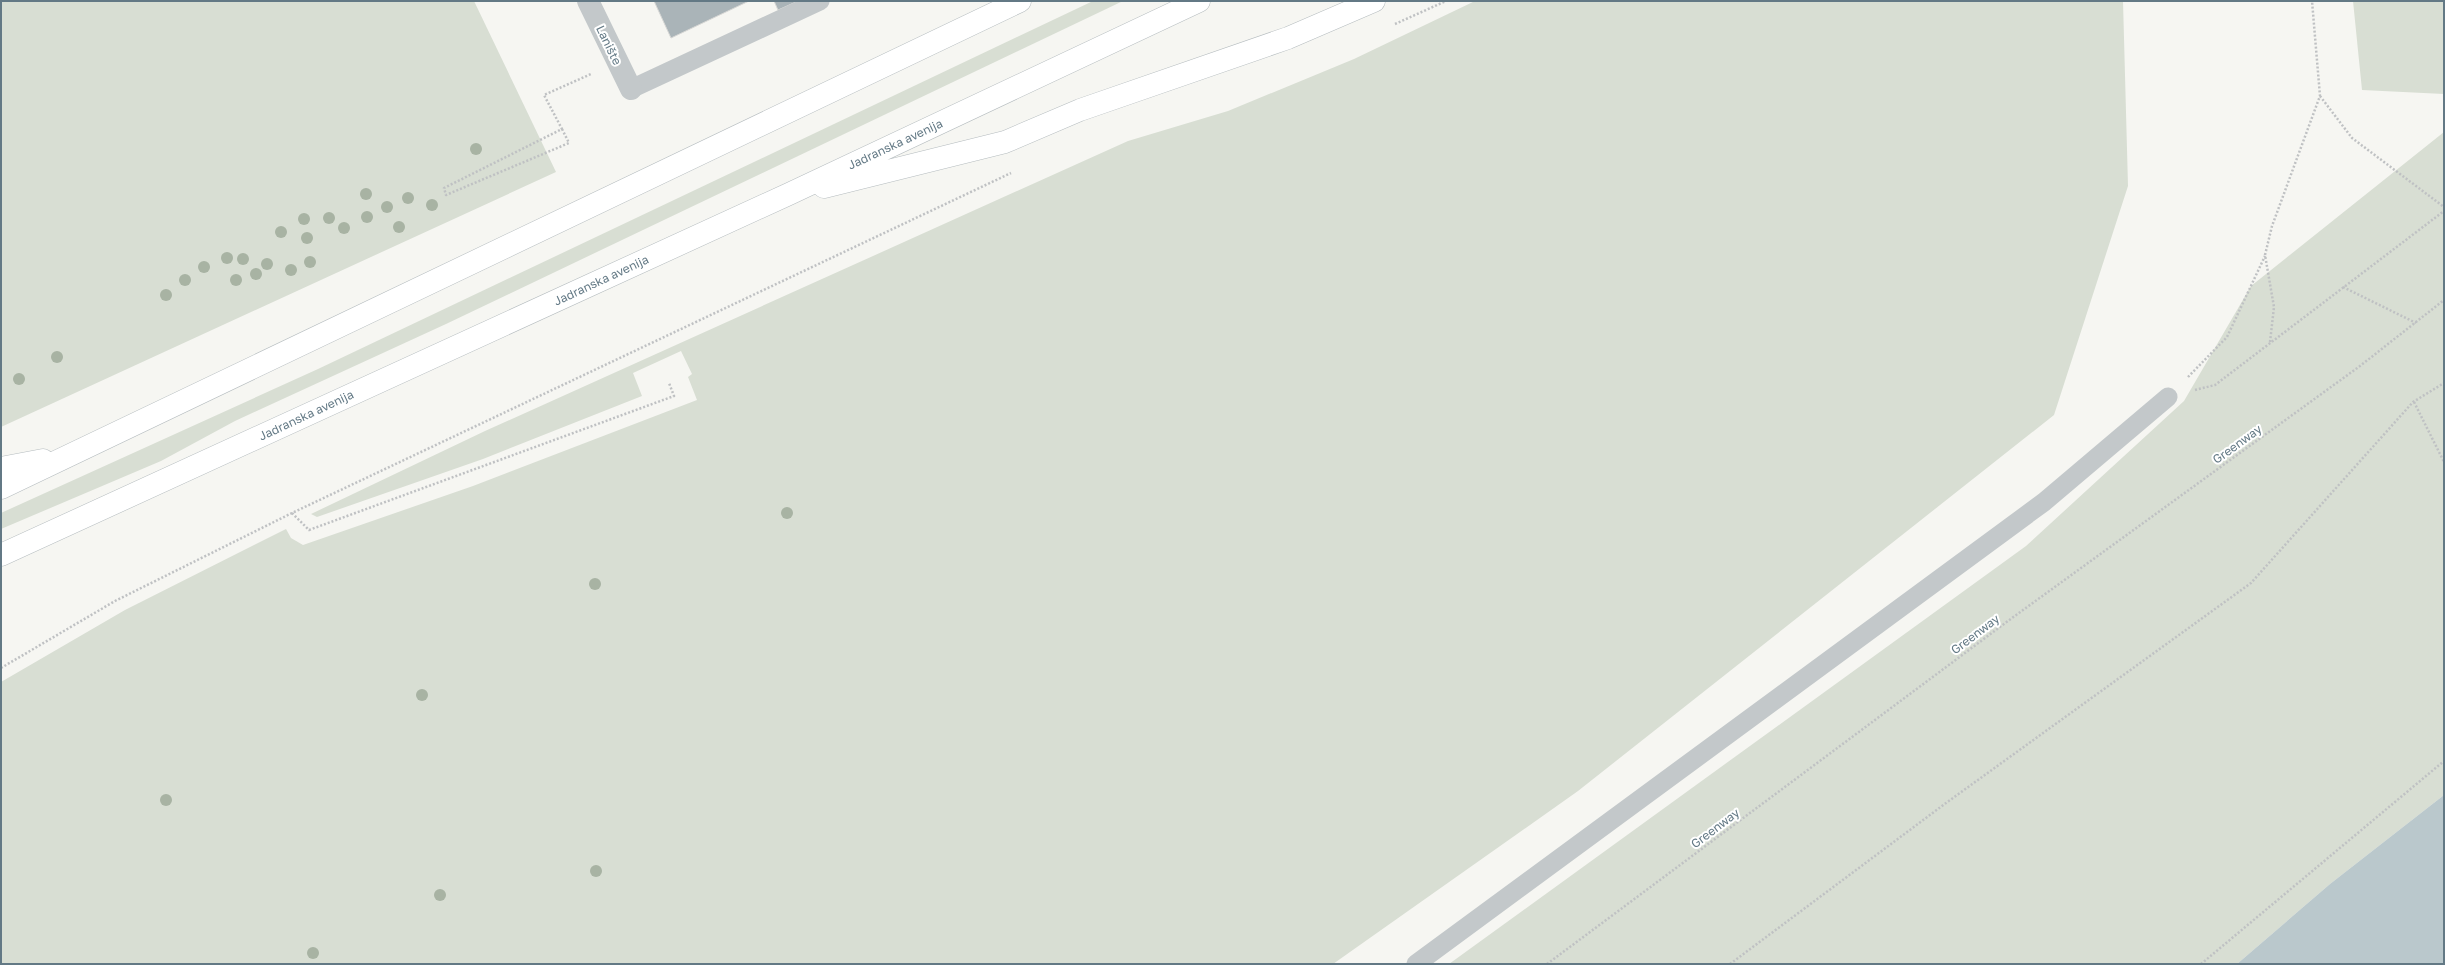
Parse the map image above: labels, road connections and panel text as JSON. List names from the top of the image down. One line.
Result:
{"streets":{"main road":["Jadranska avenija"],"street":["Lanište"],"path":["Greenway"]}}
